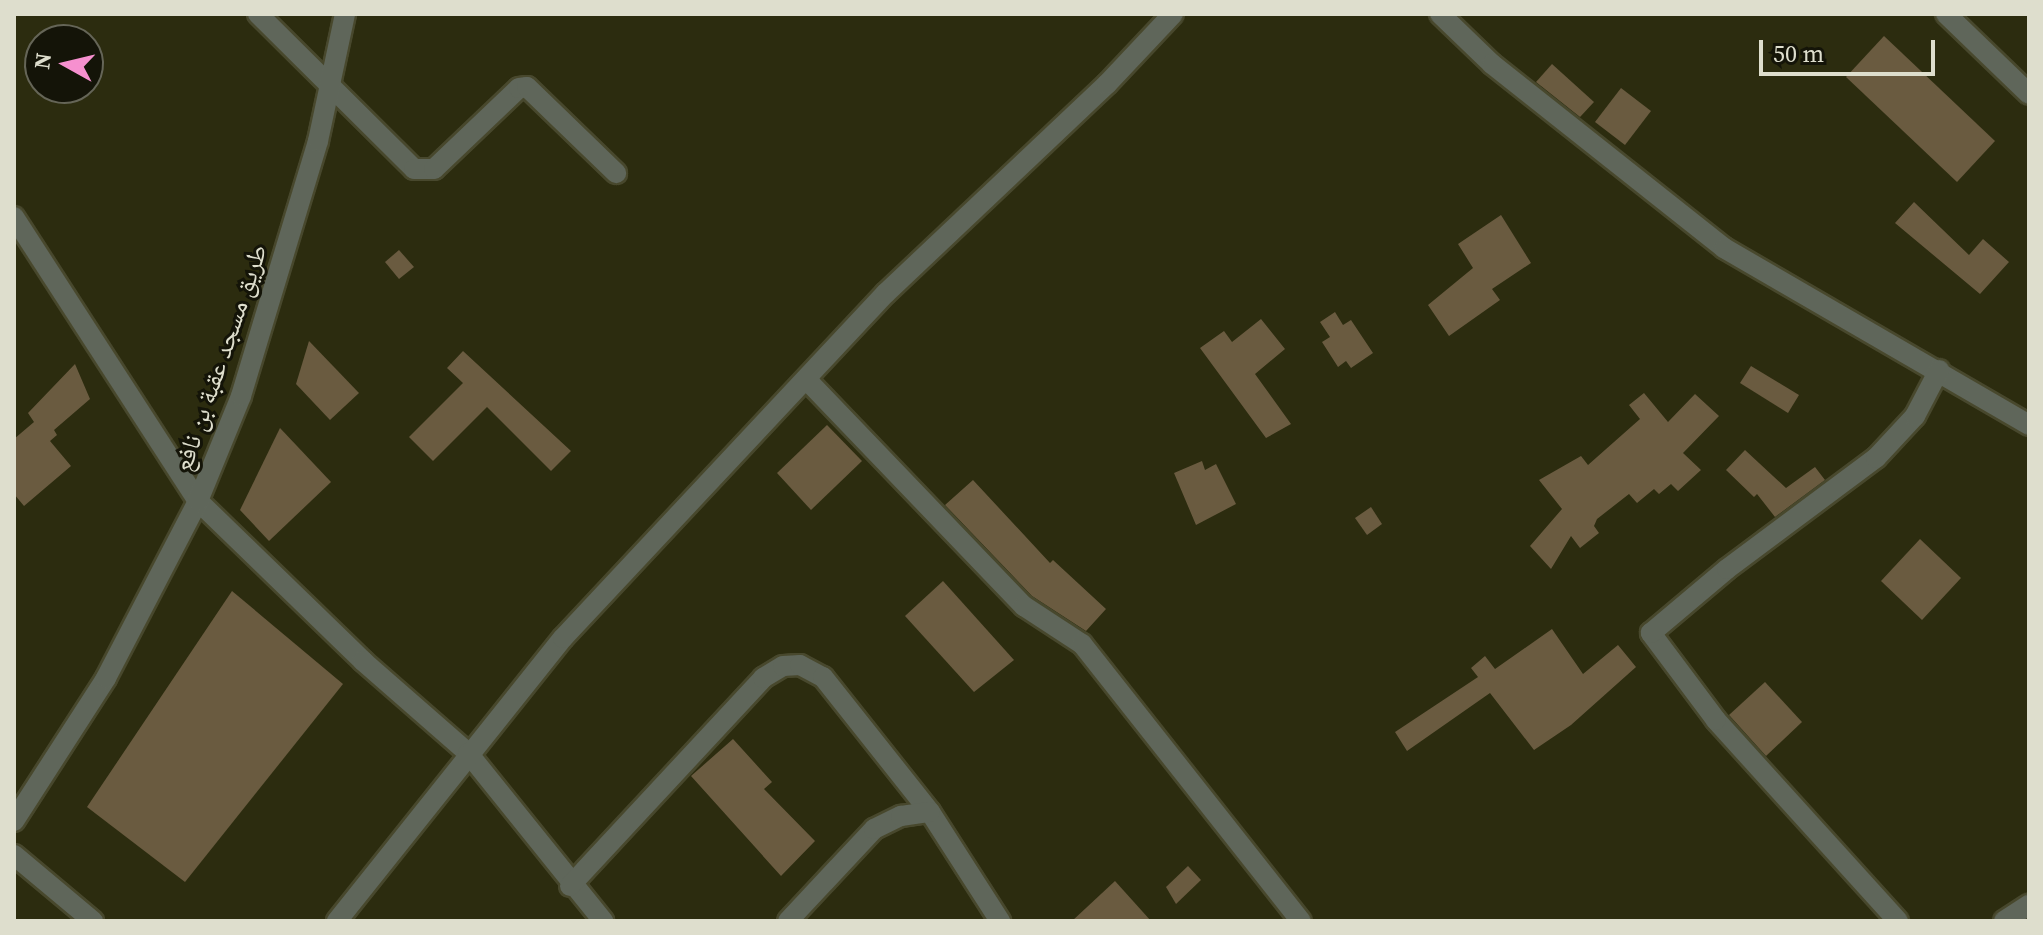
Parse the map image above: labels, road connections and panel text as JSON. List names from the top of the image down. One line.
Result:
{"streets":{"street":["طريق مسجد عقبة بن نافع"]},"scale_bar":"50 m","north":"left"}
